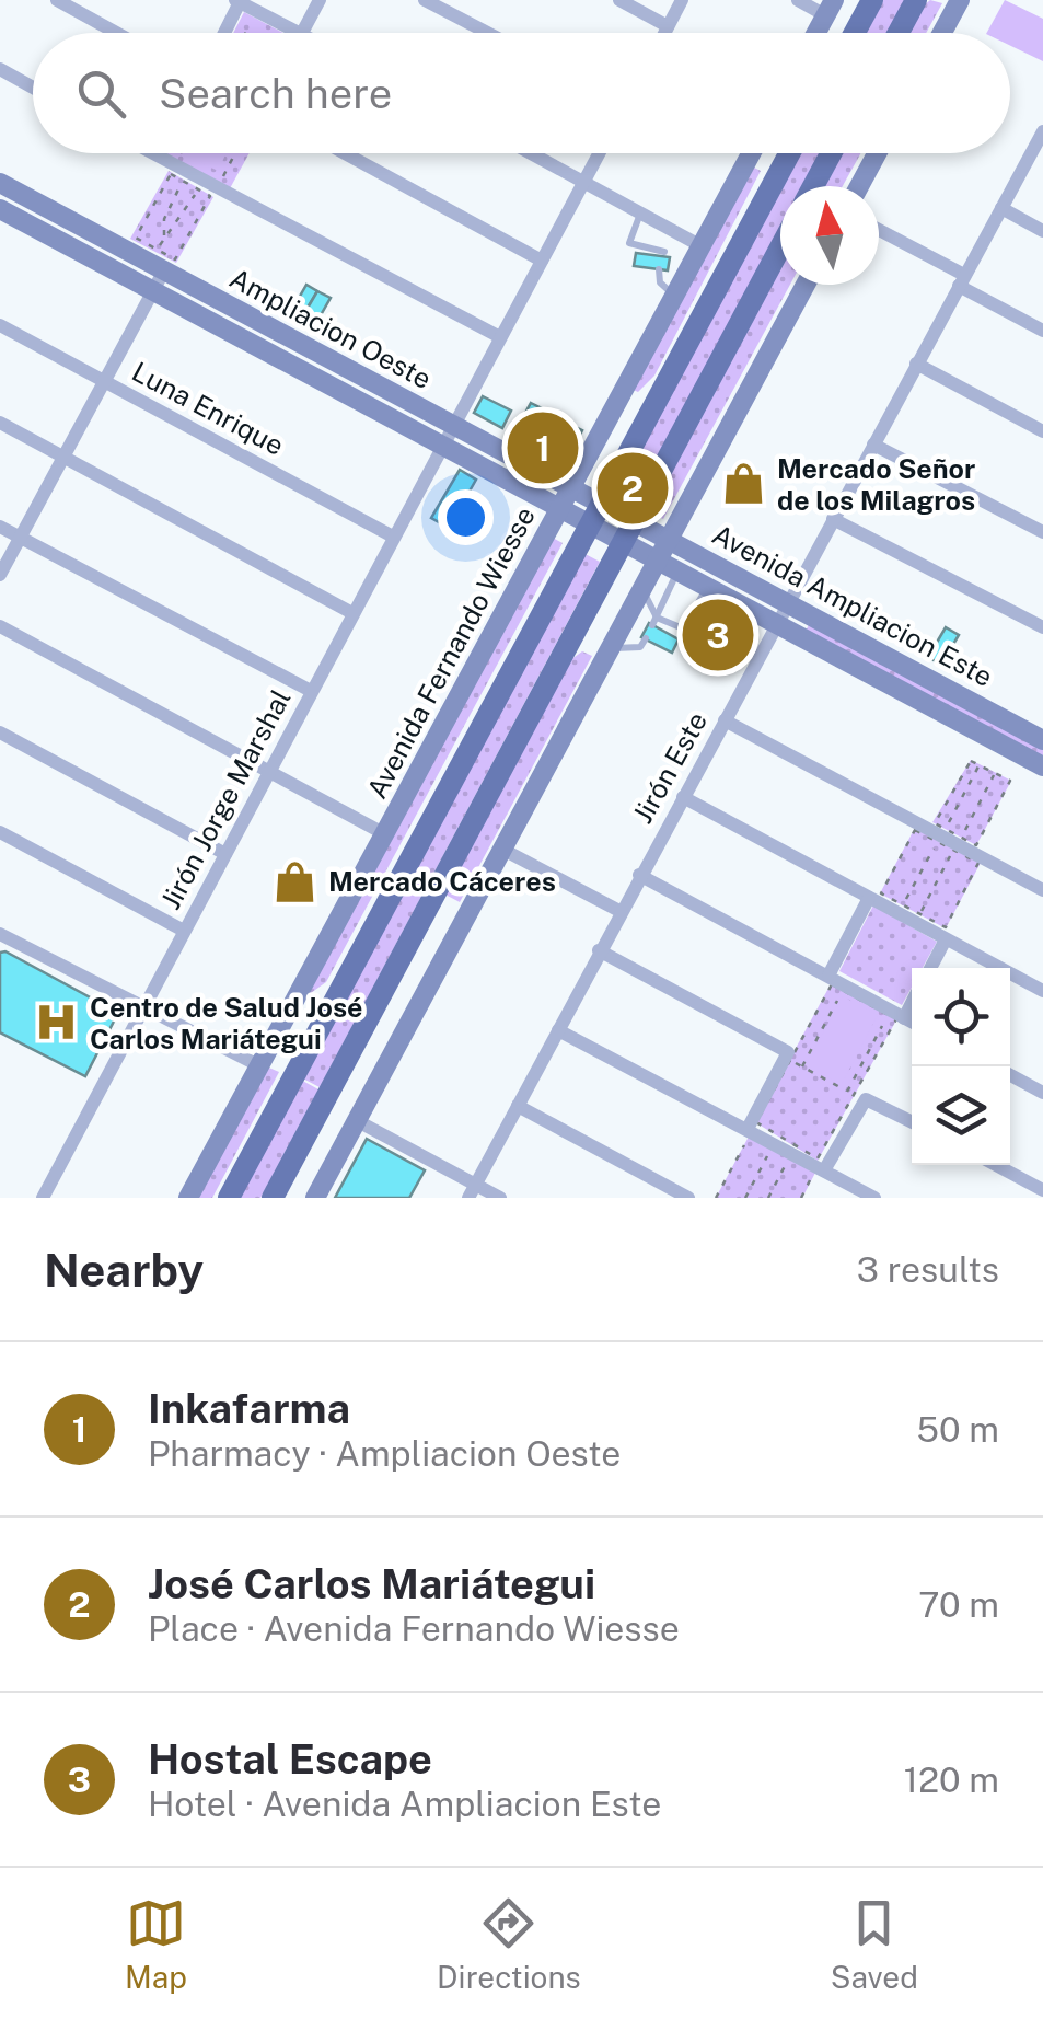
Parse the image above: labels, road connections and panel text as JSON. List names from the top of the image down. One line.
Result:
{"streets":{"main road":["Ampliacion Oeste","Avenida Ampliacion Este","Avenida Fernando Wiesse"],"street":["Luna Enrique","Jirón Este","Jirón Jorge Marshal"]},"crossings":[["Ampliacion Oeste","Avenida Ampliacion Este"],["Ampliacion Oeste","Avenida Fernando Wiesse"],["Ampliacion Oeste","Jirón Jorge Marshal"],["Luna Enrique","Jirón Jorge Marshal"],["Avenida Ampliacion Este","Jirón Este"]],"places":{"shop":["Mercado Señor de los Milagros","Mercado Cáceres"],"hospital":["Centro de Salud José Carlos Mariátegui"]},"north":"top","page":{"search":"Search here","pins":["1","2","3"],"heading":["Nearby","3 results"],"list":[{"mark":"1","name":"Inkafarma","note":"Pharmacy · Ampliacion Oeste","value":"50 m"},{"mark":"2","name":"José Carlos Mariátegui","note":"Place · Avenida Fernando Wiesse","value":"70 m"},{"mark":"3","name":"Hostal Escape","note":"Hotel · Avenida Ampliacion Este","value":"120 m"}],"nav":["Map","Directions","Saved"]}}
